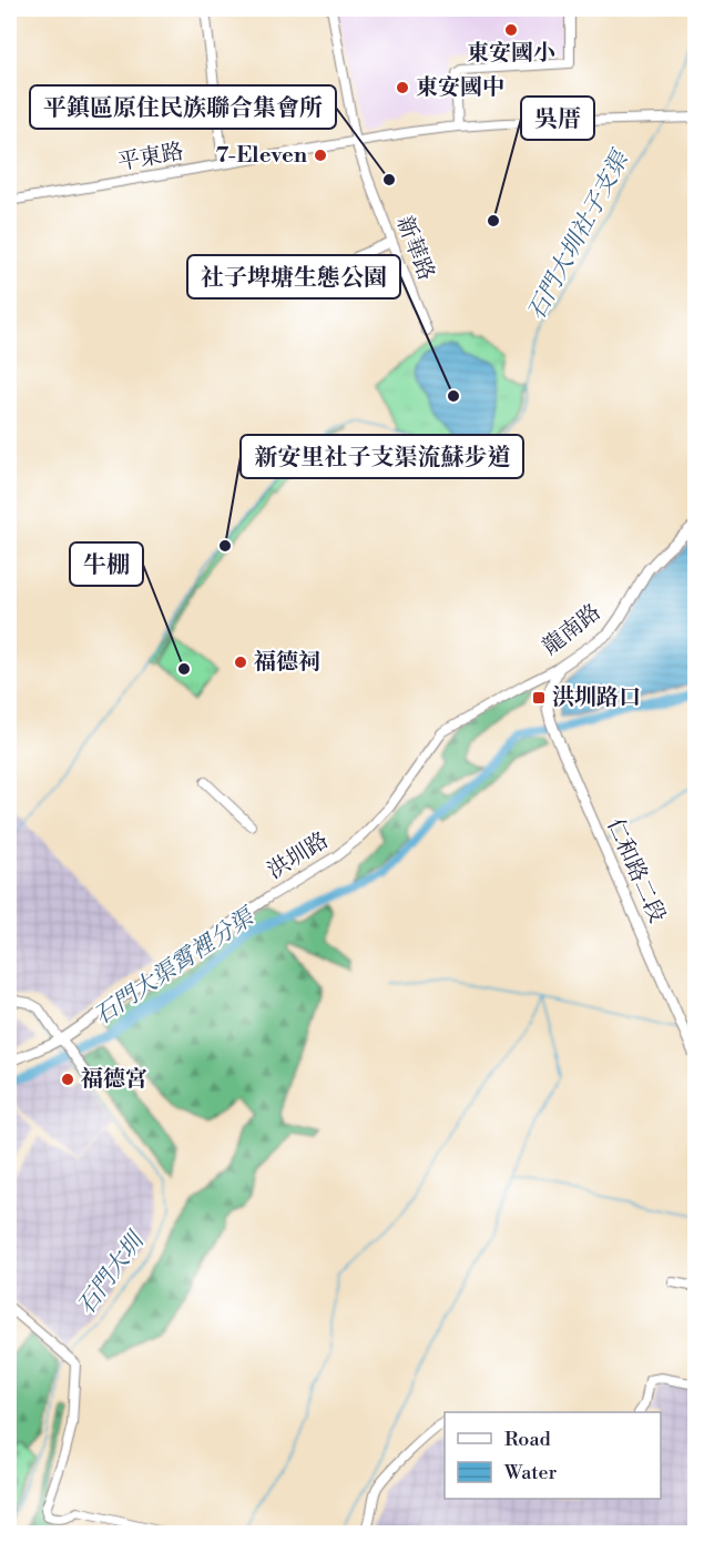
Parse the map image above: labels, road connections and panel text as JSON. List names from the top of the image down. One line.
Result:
{"streets":{"main road":["龍南路","仁和路二段"],"street":["平東路","新華路","洪圳路"]},"crossings":[["平東路","新華路"],["龍南路","洪圳路"],["龍南路","仁和路二段"]],"water":["石門大圳社子支渠","石門大渠霄裡分渠","石門大圳"],"places":{"other":["東安國小","東安國中","7-Eleven","平鎮區原住民族聯合集會所","吳厝","社子埤塘生態公園","新安里社子支渠流蘇步道","福德祠","牛棚","福德宮"],"transit":["洪圳路口"]},"legend":["Road","Water"]}
